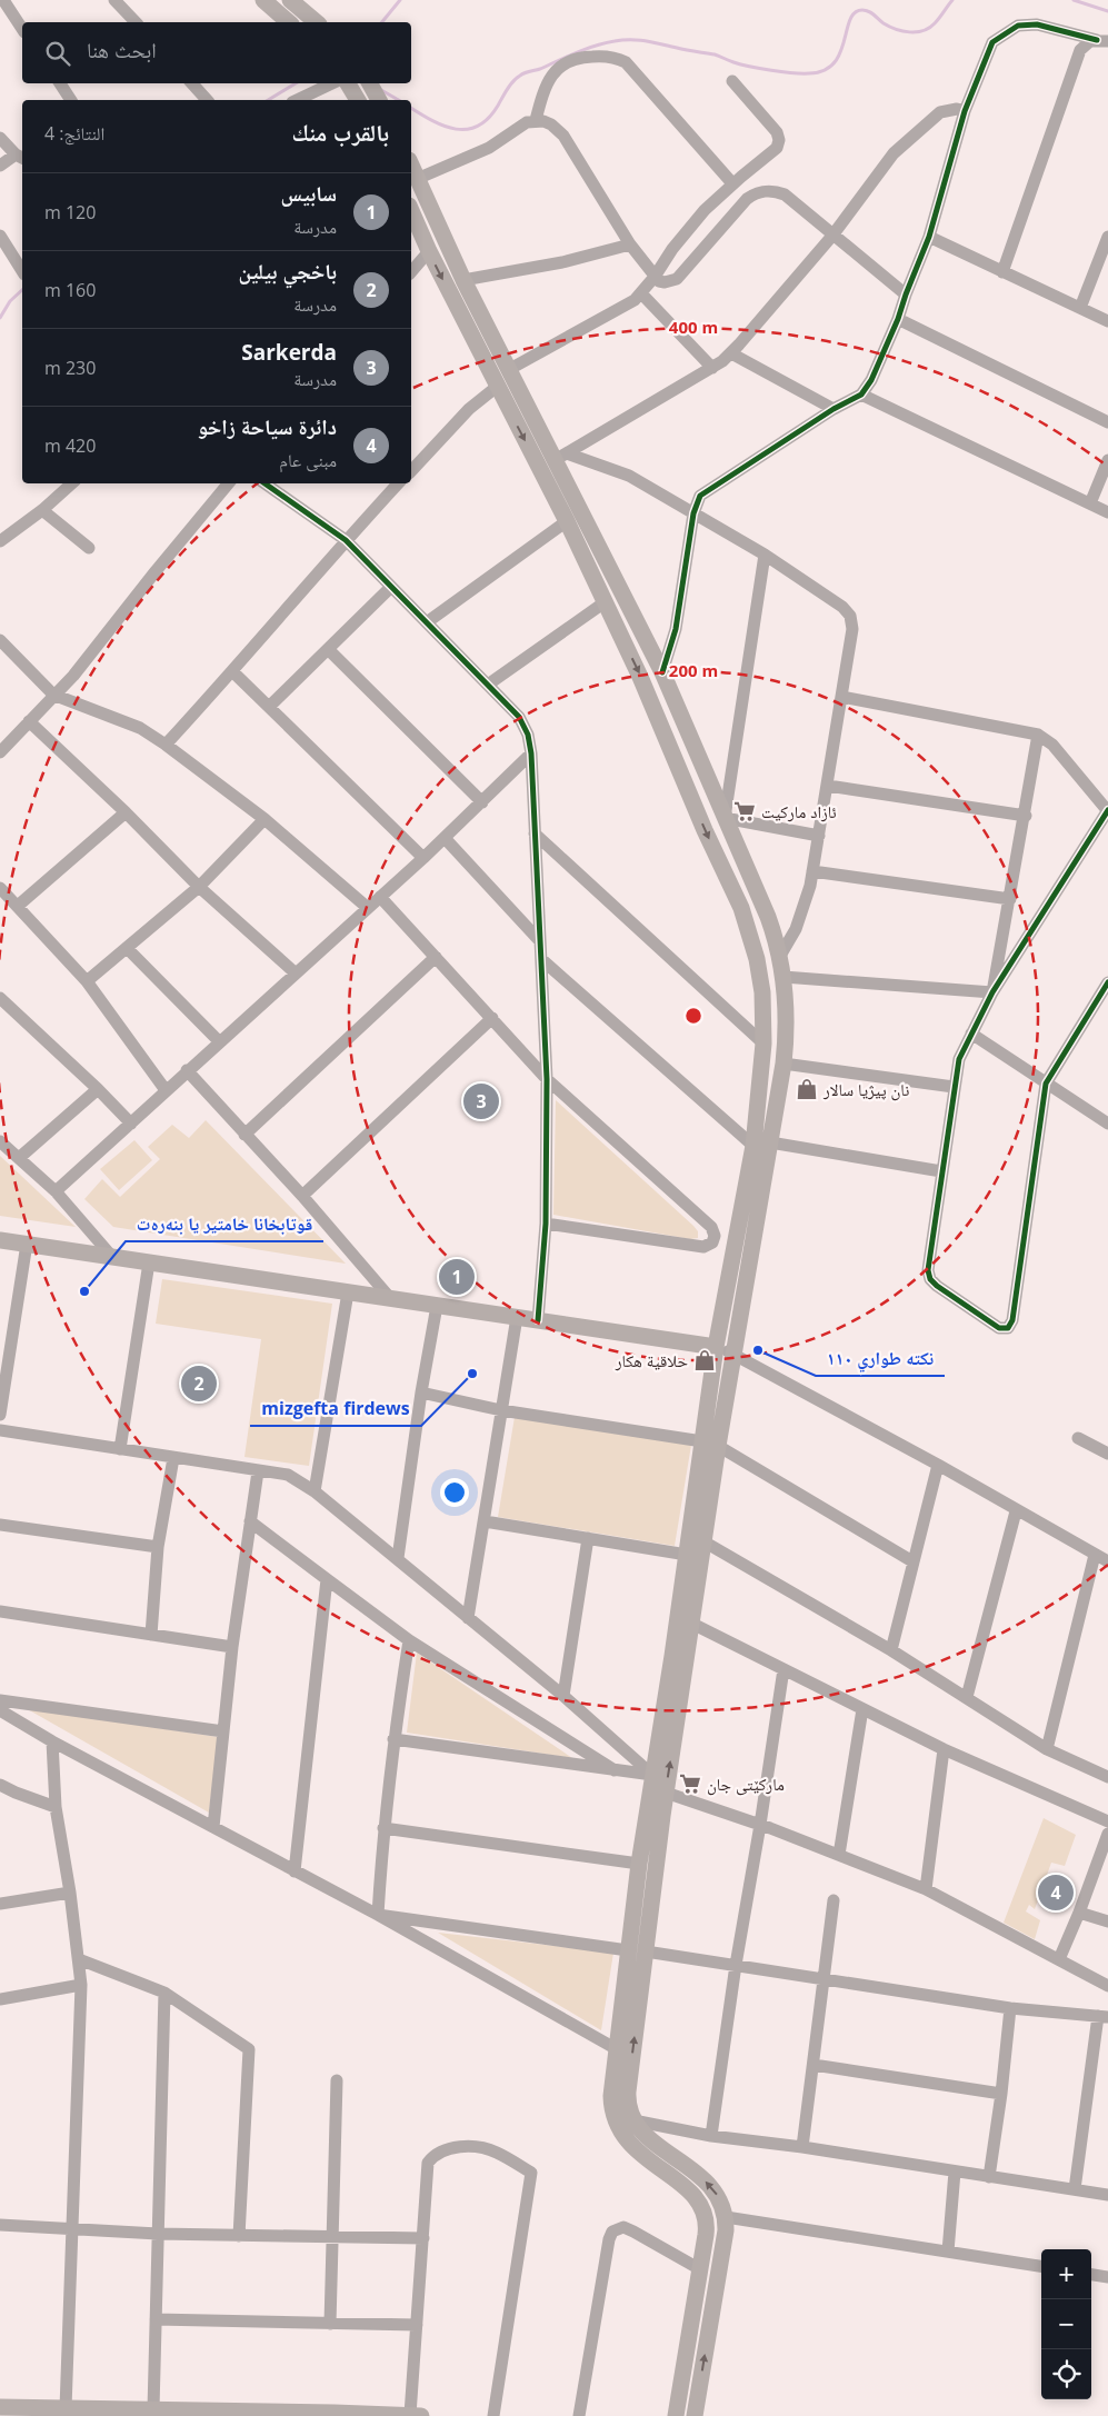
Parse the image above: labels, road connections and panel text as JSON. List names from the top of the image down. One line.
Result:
{"places":{"supermarket":["ئازاد ماركيت","مارکێتی جان"],"shop":["نان پيژيا سالار","حلاقية هكار"],"other":["قوتابخانا خامتیر یا بنەرەت","نكته طواري ١١٠","mizgefta firdews"]},"page":{"search":"ابحث هنا","heading":["بالقرب منك","النتائج: 4"],"list":[{"mark":"1","name":"سابيس","note":"مدرسة","value":"120 m"},{"mark":"2","name":"باخجي بيلين","note":"مدرسة","value":"160 m"},{"mark":"3","name":"Sarkerda","note":"مدرسة","value":"230 m"},{"mark":"4","name":"دائرة سياحة زاخو","note":"مبنى عام","value":"420 m"}],"pins":["3","1","2","4"],"map_buttons":["+","−"]},"rings":["400 m","200 m"]}
